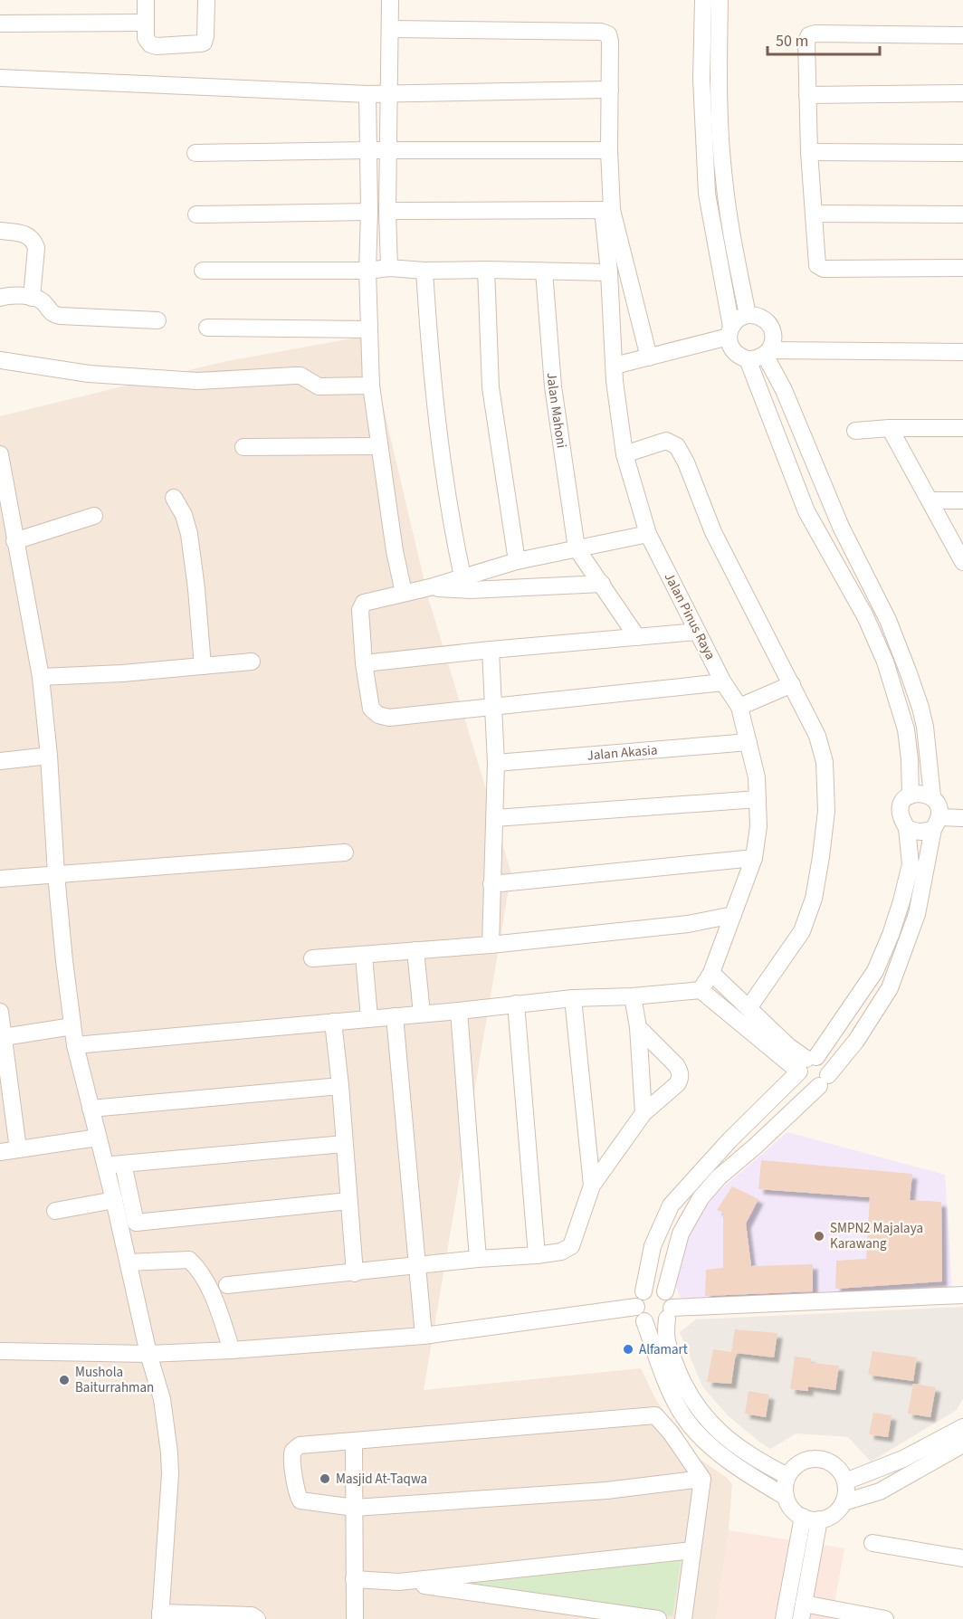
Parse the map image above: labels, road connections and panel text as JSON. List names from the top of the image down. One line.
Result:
{"streets":{"street":["Jalan Mahoni","Jalan Pinus Raya","Jalan Akasia"]},"crossings":[["Jalan Pinus Raya","Jalan Akasia"]],"places":["SMPN2 Majalaya Karawang","Alfamart","Mushola Baiturrahman","Masjid At-Taqwa"],"scale_bar":"50 m"}
